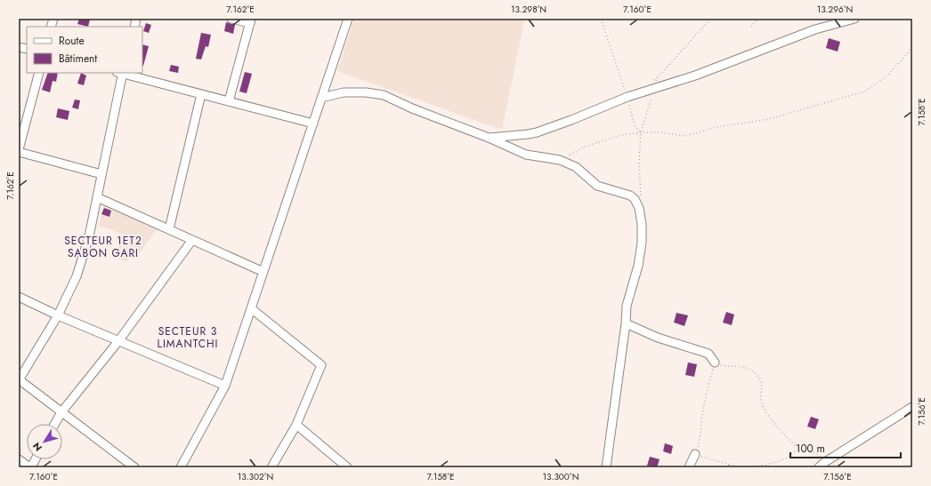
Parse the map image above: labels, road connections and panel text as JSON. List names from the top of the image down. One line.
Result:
{"districts":["SECTEUR 1ET2 SABON GARI","SECTEUR 3 LIMANTCHI"],"legend":["Route","Bâtiment"],"scale_bar":"100 m","north":"bottom left","coordinates":["7.162°E","13.298°N","7.160°E","13.296°N","7.158°E","7.156°E","13.302°N","13.300°N"]}
